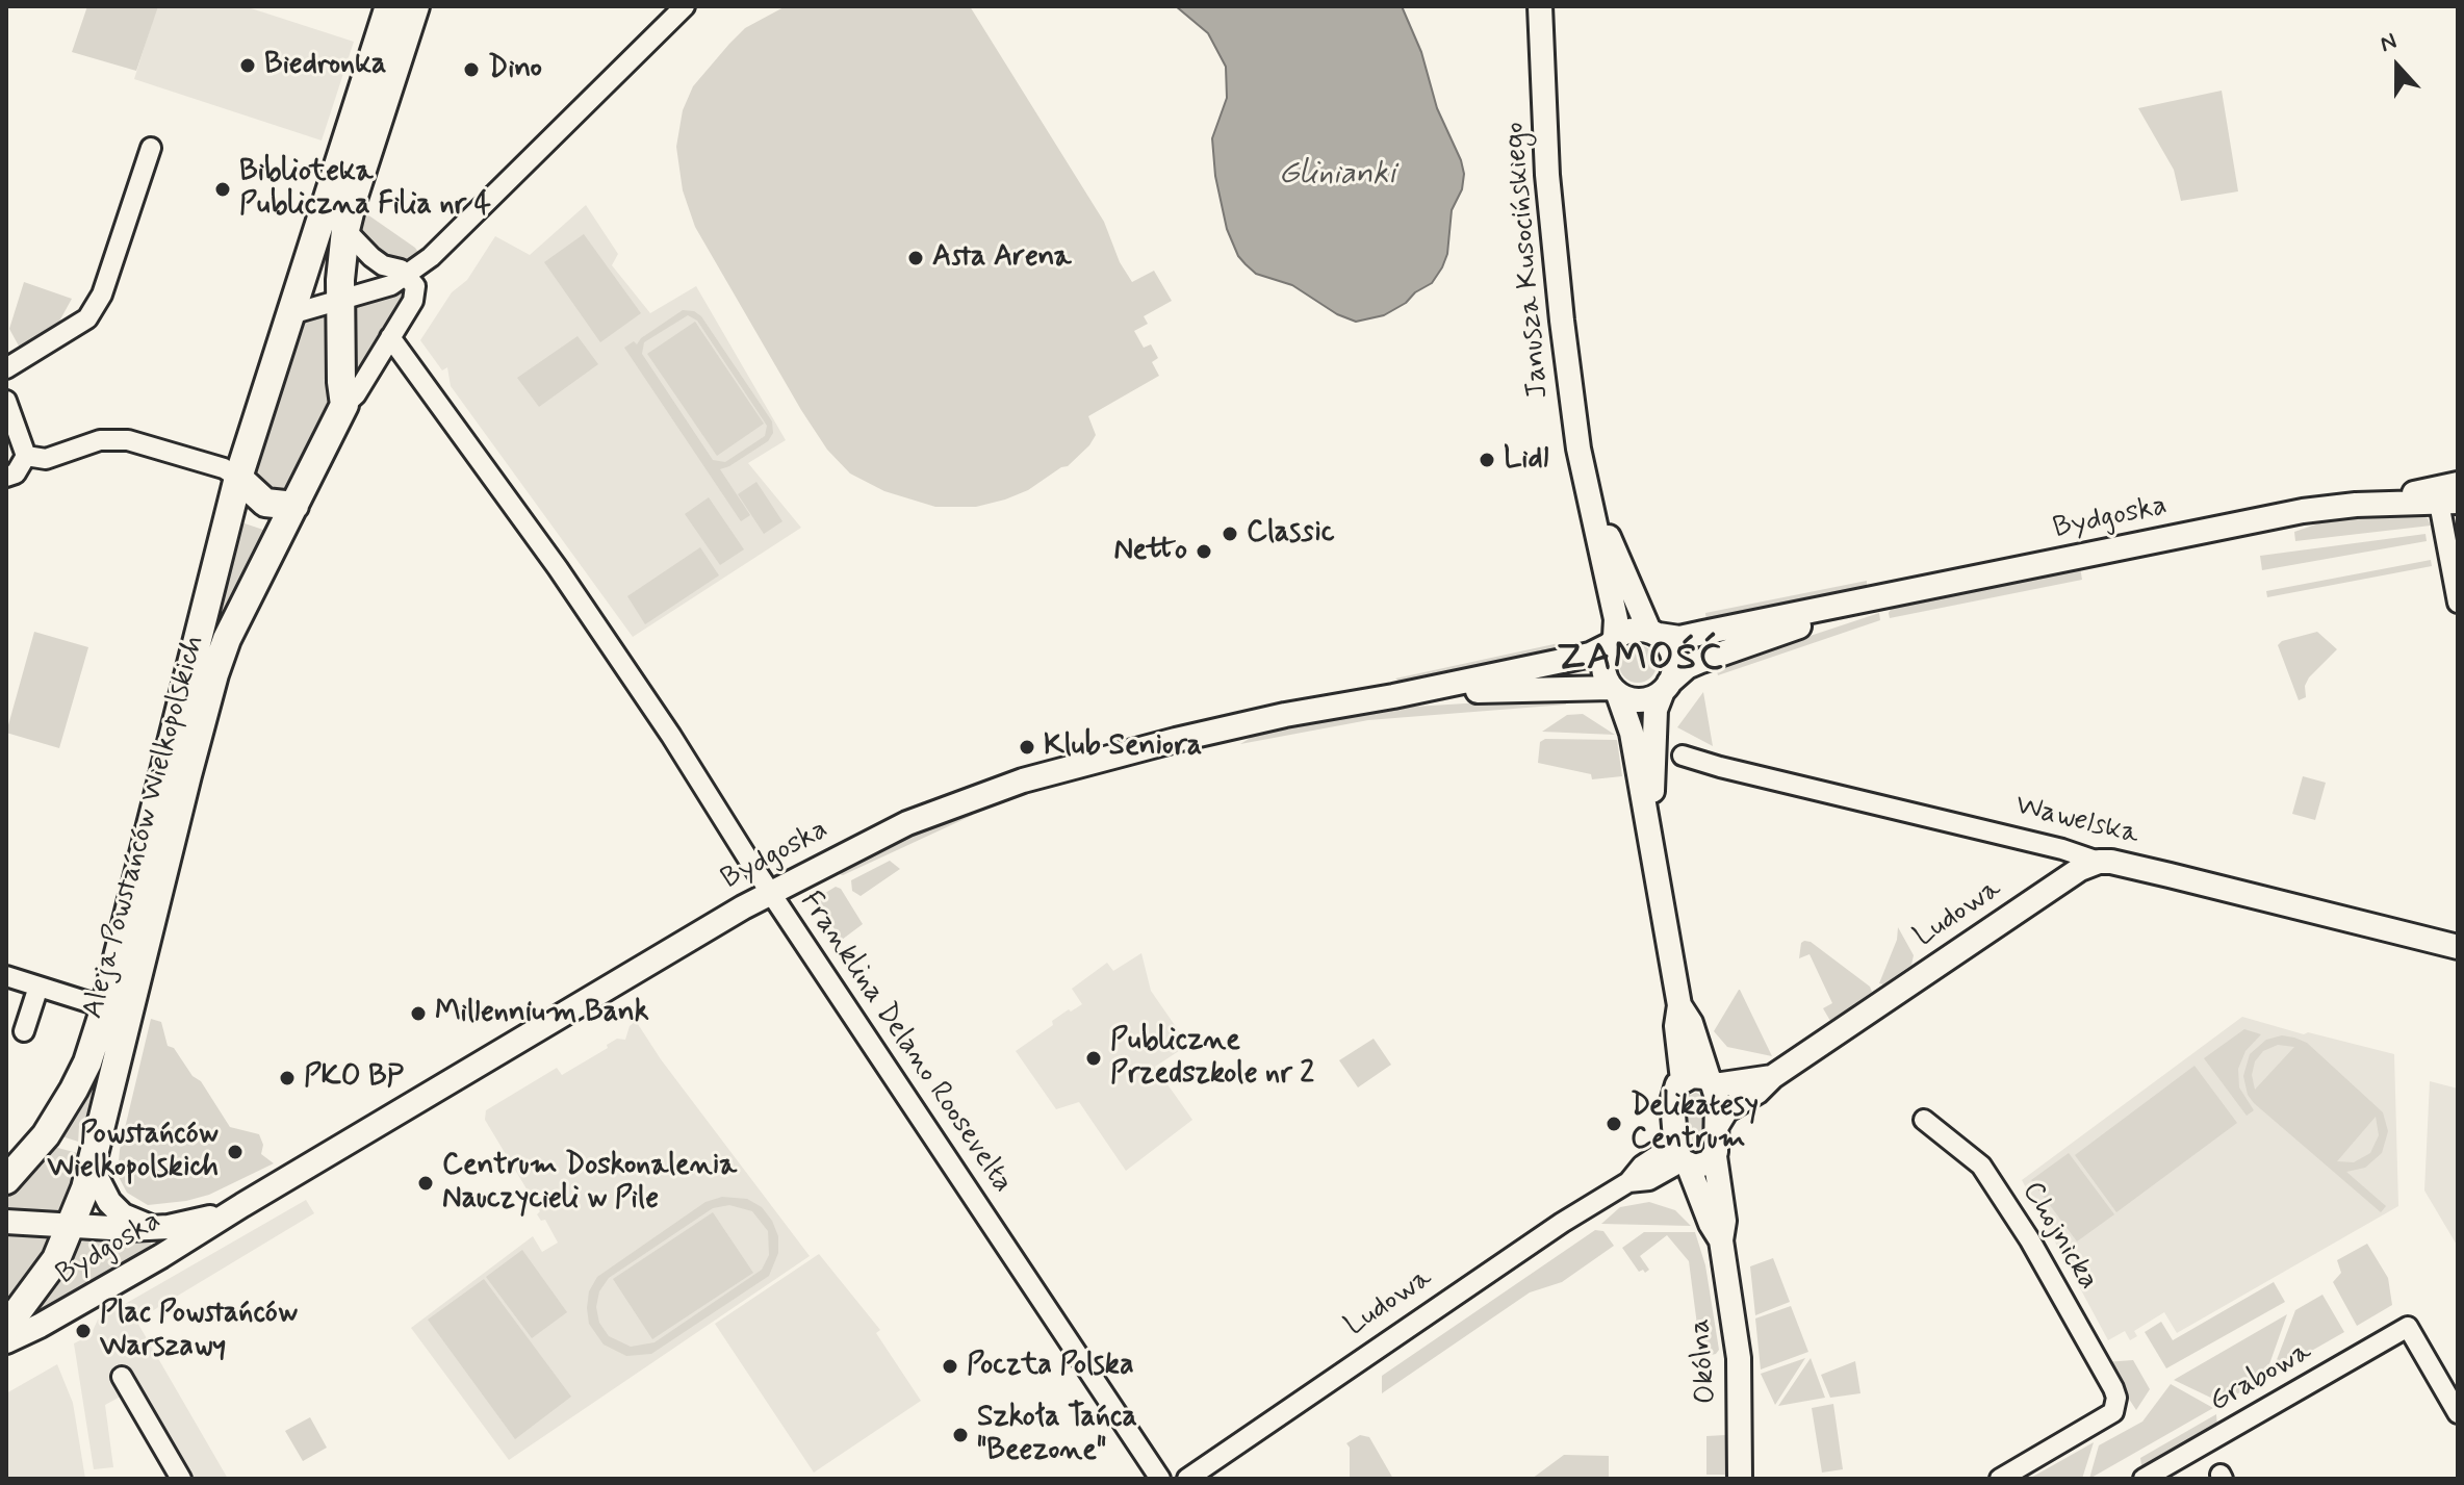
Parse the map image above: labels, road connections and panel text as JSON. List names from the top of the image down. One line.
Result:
{"streets":{"main road":["Aleja Powstańców Wielkopolskich"],"street":["Janusza Kusocińskiego","Bydgoska","Wawelska","Ludowa","Franklina Delano Roosevelta","Chojnicka","Okólna","Grabowa"]},"crossings":[["Janusza Kusocińskiego","Bydgoska"],["Bydgoska","Aleja Powstańców Wielkopolskich"],["Bydgoska","Franklina Delano Roosevelta"],["Wawelska","Ludowa"],["Ludowa","Okólna"]],"districts":["ZAMOŚĆ"],"water":["Glinianki"],"places":["Biedronka","Dino","Biblioteka Publiczna Filia nr 4","Asta Arena","Lidl","Classic","Netto","Klub Seniora","Millennium Bank","Publiczne Przedszkole nr 2","PKO BP","Delikatesy Centrum","Powstańców Wielkopolskich","Centrum Doskonalenia Nauczycieli w Pile","Plac Powstańców Warszawy","Poczta Polska","Szkoła Tańca \"Beezone\""],"north":"top"}
